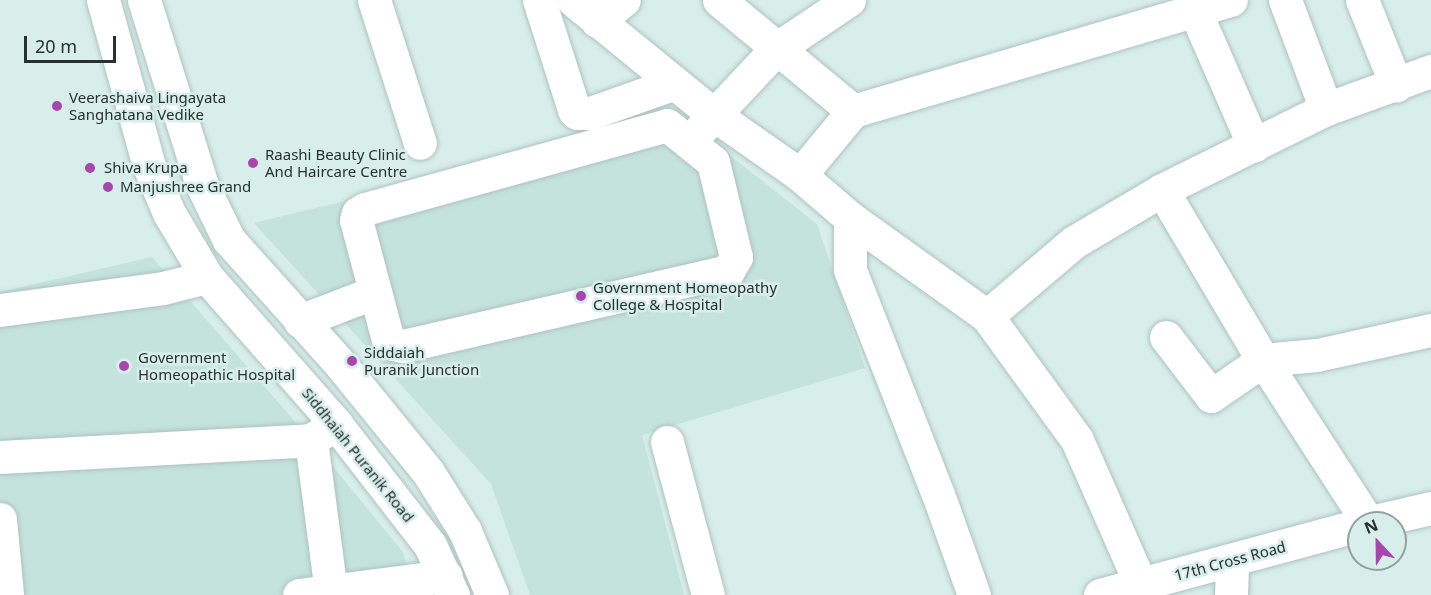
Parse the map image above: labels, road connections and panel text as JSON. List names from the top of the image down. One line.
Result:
{"streets":{"street":["Siddhaiah Puranik Road","17th Cross Road"]},"places":["Veerashaiva Lingayata Sanghatana Vedike","Raashi Beauty Clinic And Haircare Centre","Shiva Krupa","Manjushree Grand","Government Homeopathy College & Hospital","Siddaiah Puranik Junction","Government Homeopathic Hospital"],"scale_bar":"20 m","north":"top"}
